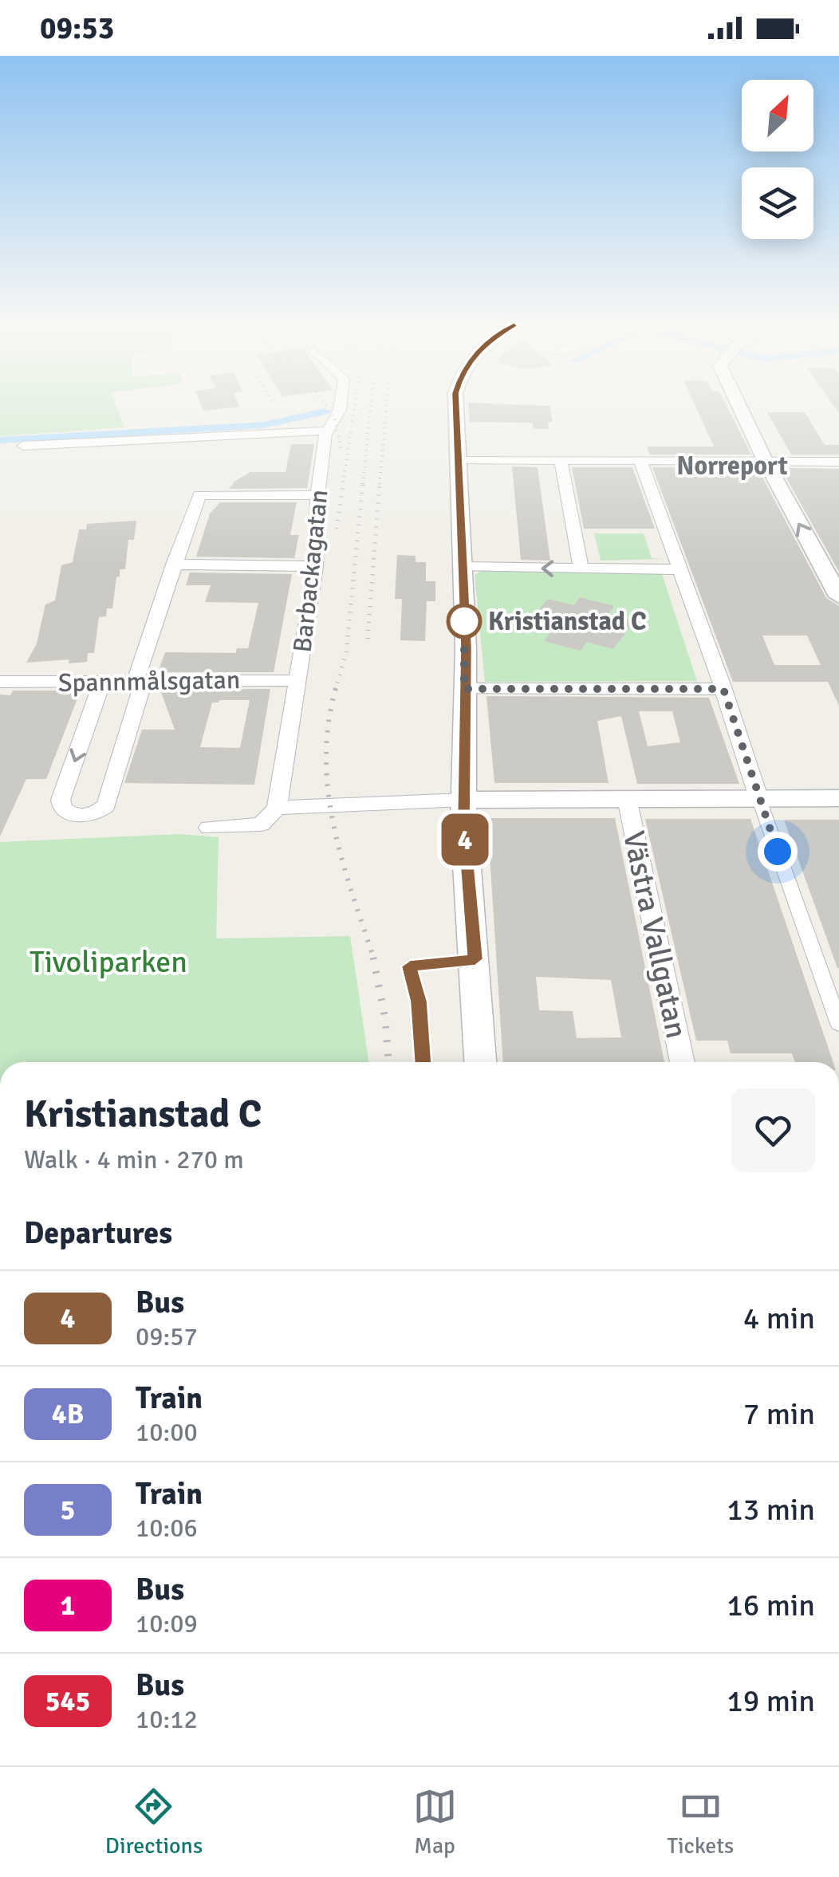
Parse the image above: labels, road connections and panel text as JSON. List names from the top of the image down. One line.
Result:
{"streets":{"street":["Barbackagatan","Spannmålsgatan","Västra Vallgatan"]},"crossings":[["Barbackagatan","Spannmålsgatan"]],"districts":["Norreport"],"parks":["Tivoliparken"],"places":["Kristianstad C"],"lines":["bus line 4"],"north":"top right","page":{"status":"09:53","on_map":"4","heading":[["Kristianstad C","Walk · 4 min · 270 m"],"Departures"],"list":[{"mark":"4","name":"Bus","note":"09:57","value":"4 min"},{"mark":"4B","name":"Train","note":"10:00","value":"7 min"},{"mark":"5","name":"Train","note":"10:06","value":"13 min"},{"mark":"1","name":"Bus","note":"10:09","value":"16 min"},{"mark":"545","name":"Bus","note":"10:12","value":"19 min"}],"tabs":["Directions","Map","Tickets"]}}
